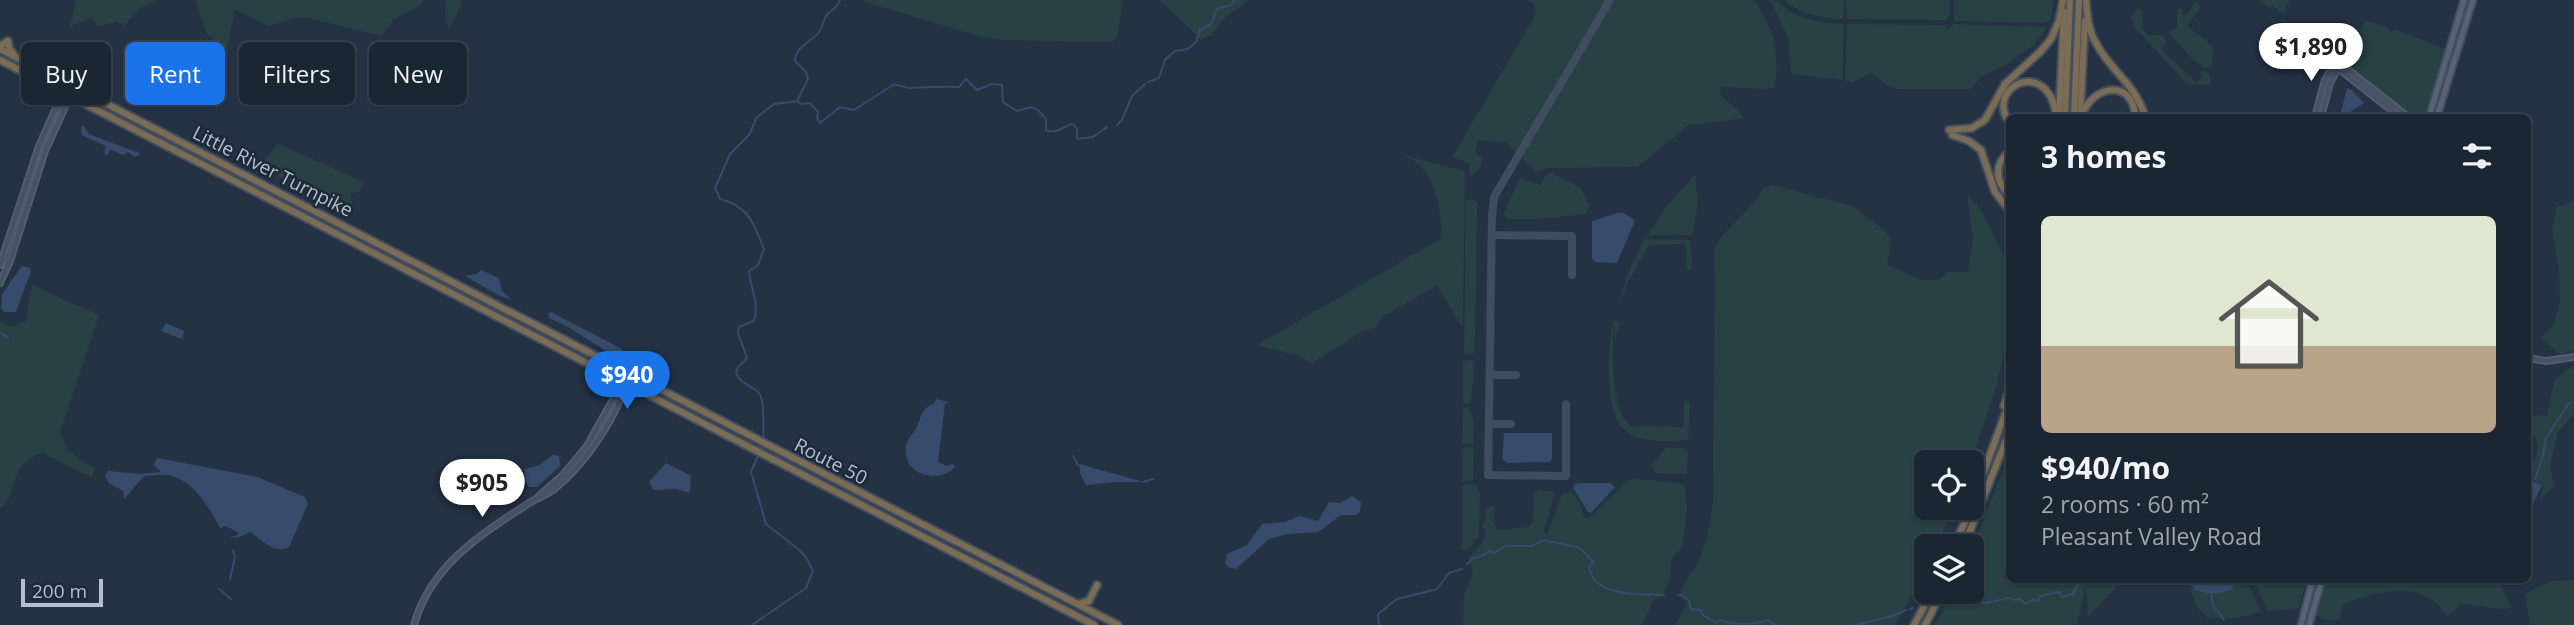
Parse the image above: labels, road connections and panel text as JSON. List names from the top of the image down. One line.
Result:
{"streets":{"highway":["Little River Turnpike","Route 50"]},"crossings":[["Little River Turnpike","Route 50"]],"scale_bar":"200 m","page":{"price":["$1,890","$940","$905"],"chip":["Buy","Rent","Filters","New"],"heading":"3 homes","list":[{"name":"$940/mo","note":"2 rooms · 60 m² · Pleasant Valley Road"}],"scale":"200 m"}}
